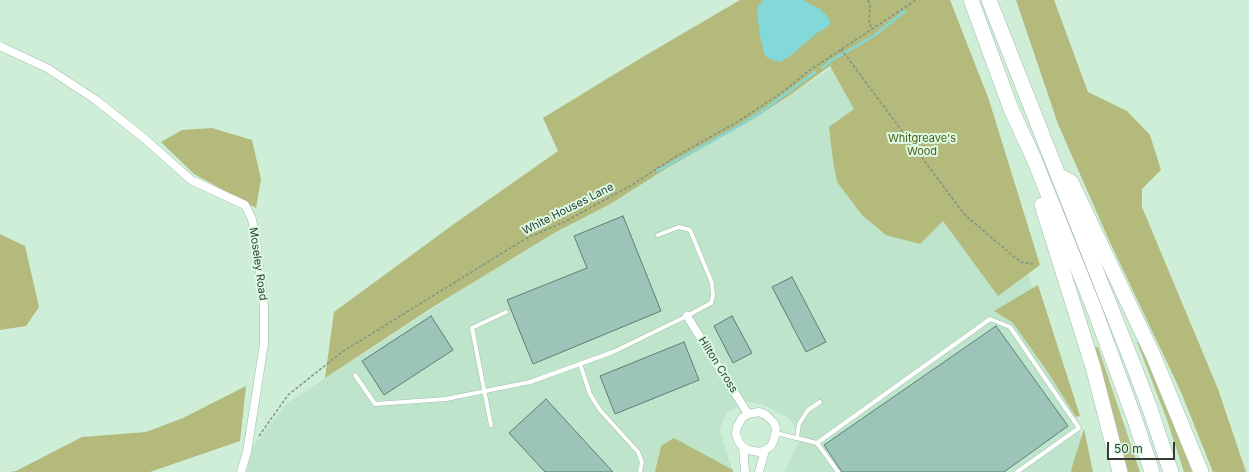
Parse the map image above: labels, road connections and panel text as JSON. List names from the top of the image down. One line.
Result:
{"streets":{"street":["Moseley Road","Hilton Cross"],"path":["White Houses Lane"]},"parks":["Whitgreave's Wood"],"scale_bar":"50 m"}
